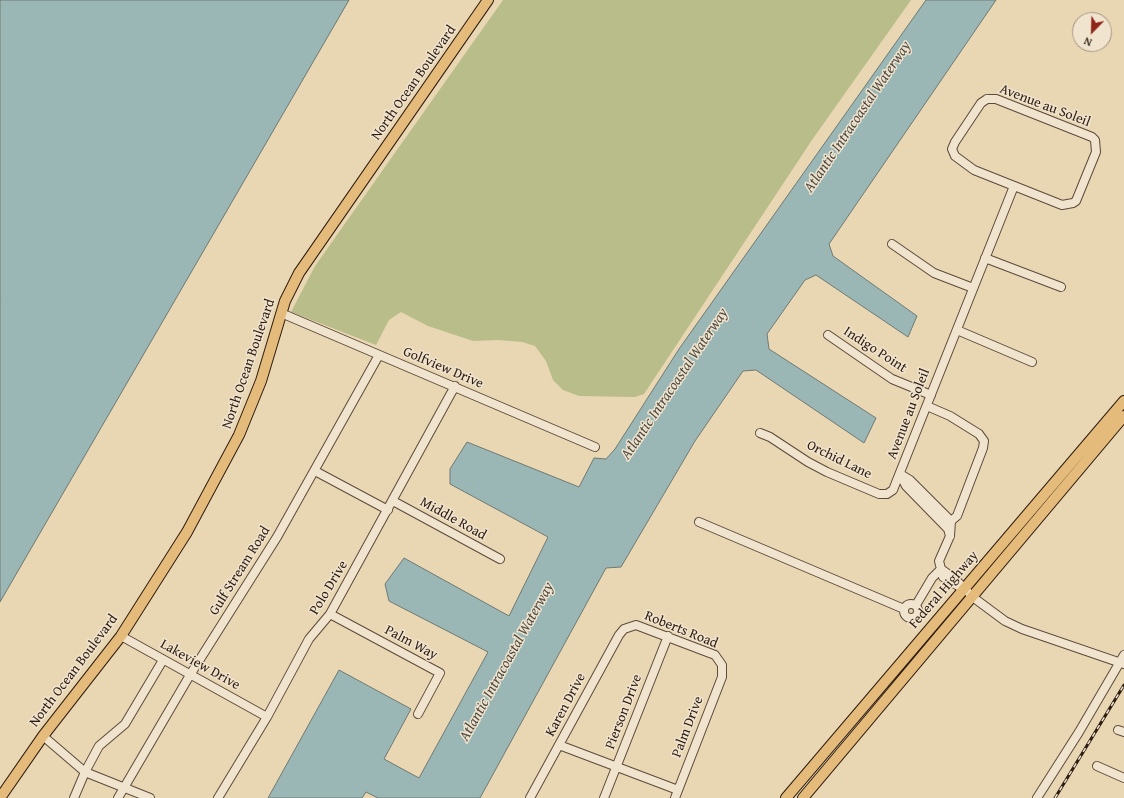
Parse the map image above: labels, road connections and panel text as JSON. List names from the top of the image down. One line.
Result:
{"streets":{"main road":["North Ocean Boulevard","Federal Highway"],"street":["Avenue au Soleil","Indigo Point","Golfview Drive","Orchid Lane","Middle Road","Gulf Stream Road","Polo Drive","Roberts Road","Palm Way","Lakeview Drive","Karen Drive","Pierson Drive","Palm Drive"]},"crossings":[["North Ocean Boulevard","Golfview Drive"],["North Ocean Boulevard","Lakeview Drive"],["Avenue au Soleil","Indigo Point"],["Avenue au Soleil","Orchid Lane"],["Golfview Drive","Gulf Stream Road"],["Golfview Drive","Polo Drive"],["Middle Road","Polo Drive"],["Gulf Stream Road","Lakeview Drive"],["Polo Drive","Palm Way"],["Polo Drive","Lakeview Drive"],["Roberts Road","Karen Drive"],["Roberts Road","Pierson Drive"],["Roberts Road","Palm Drive"]],"water":["Atlantic Intracoastal Waterway"],"north":"bottom left"}
